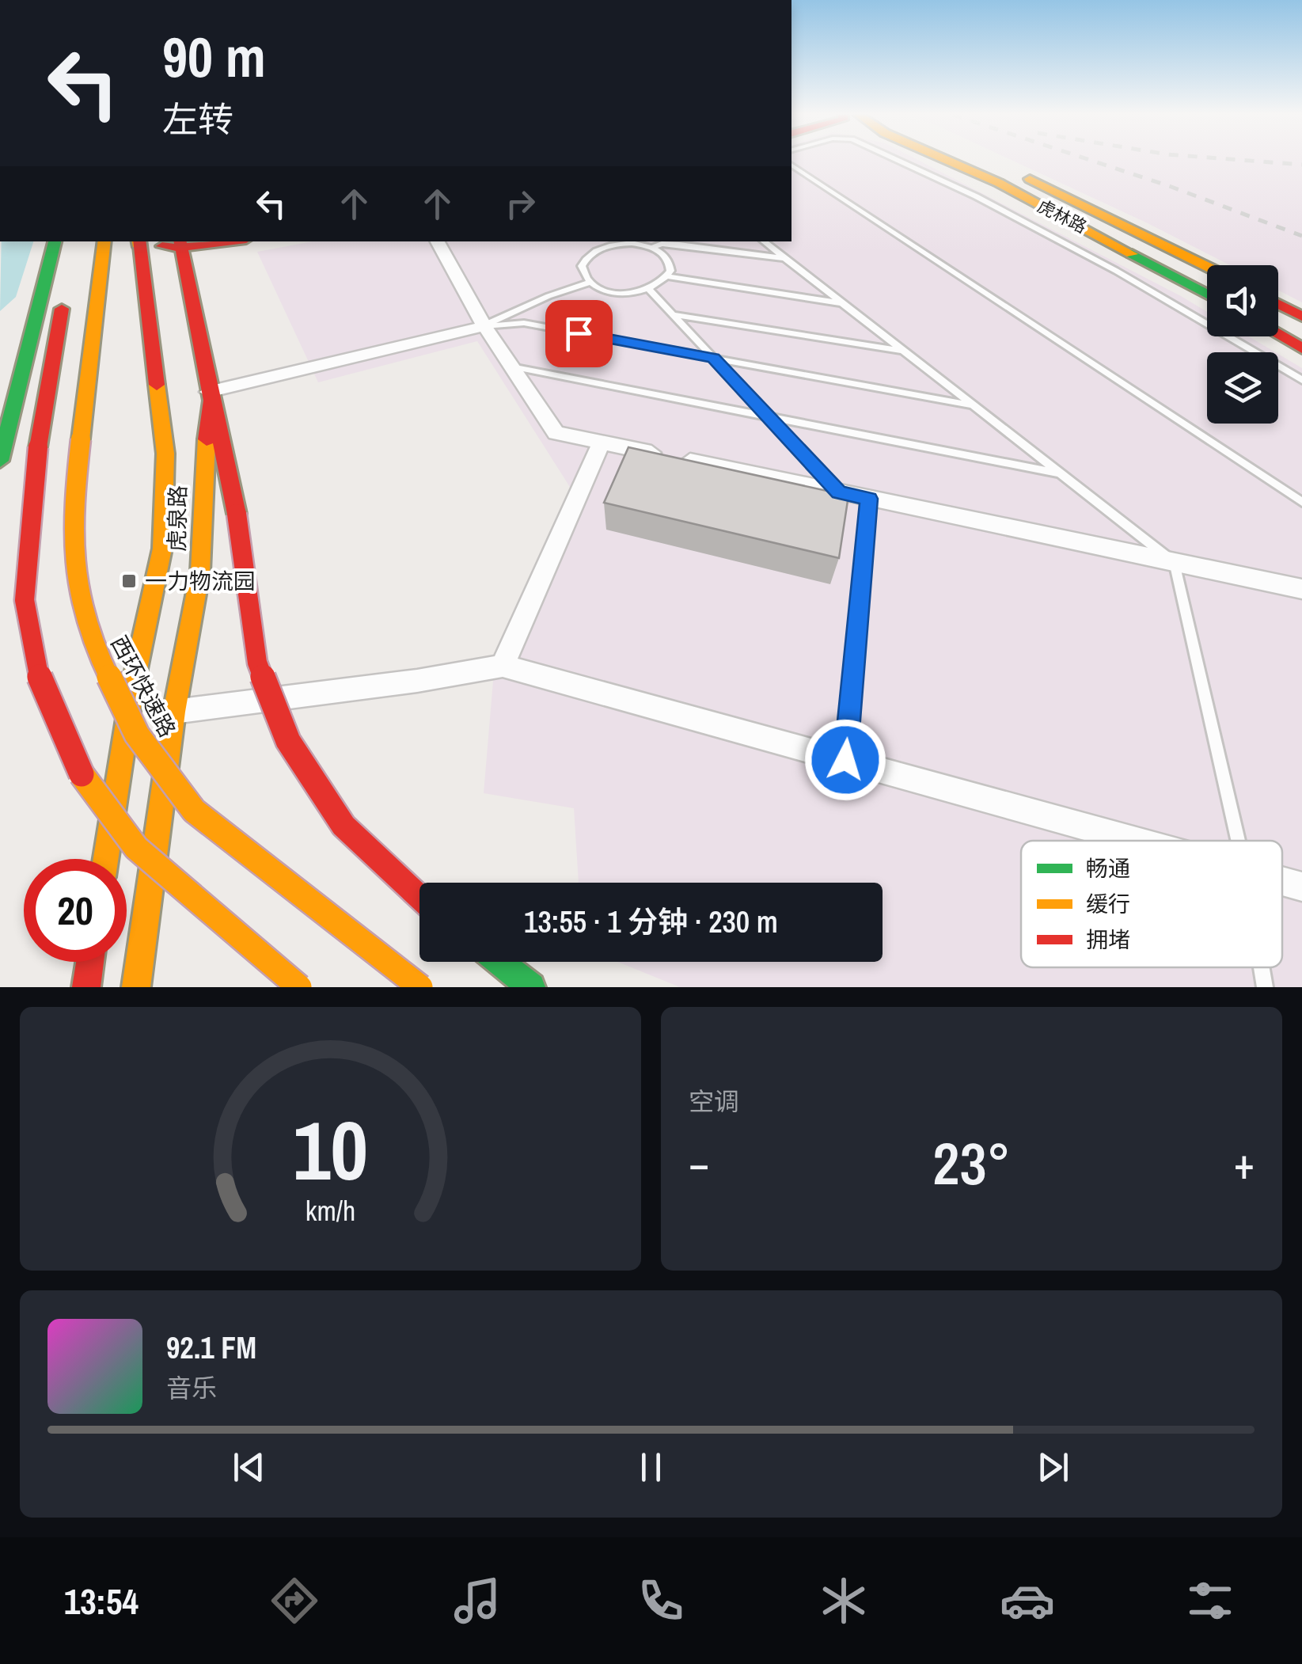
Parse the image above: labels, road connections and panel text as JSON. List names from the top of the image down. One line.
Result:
{"streets":{"main road":["虎林路","虎泉路","西环快速路"]},"places":{"transit":["一力物流园"]},"legend":["畅通","缓行","拥堵"],"page":{"turn":["90 m","左转"],"limit":"20","trip":"13:55 · 1 分钟 · 230 m","tile":"空调","heat":["−","23°","+"],"song":["92.1 FM","音乐"],"tabs":"13:54","gauge":["10","km/h"]}}
